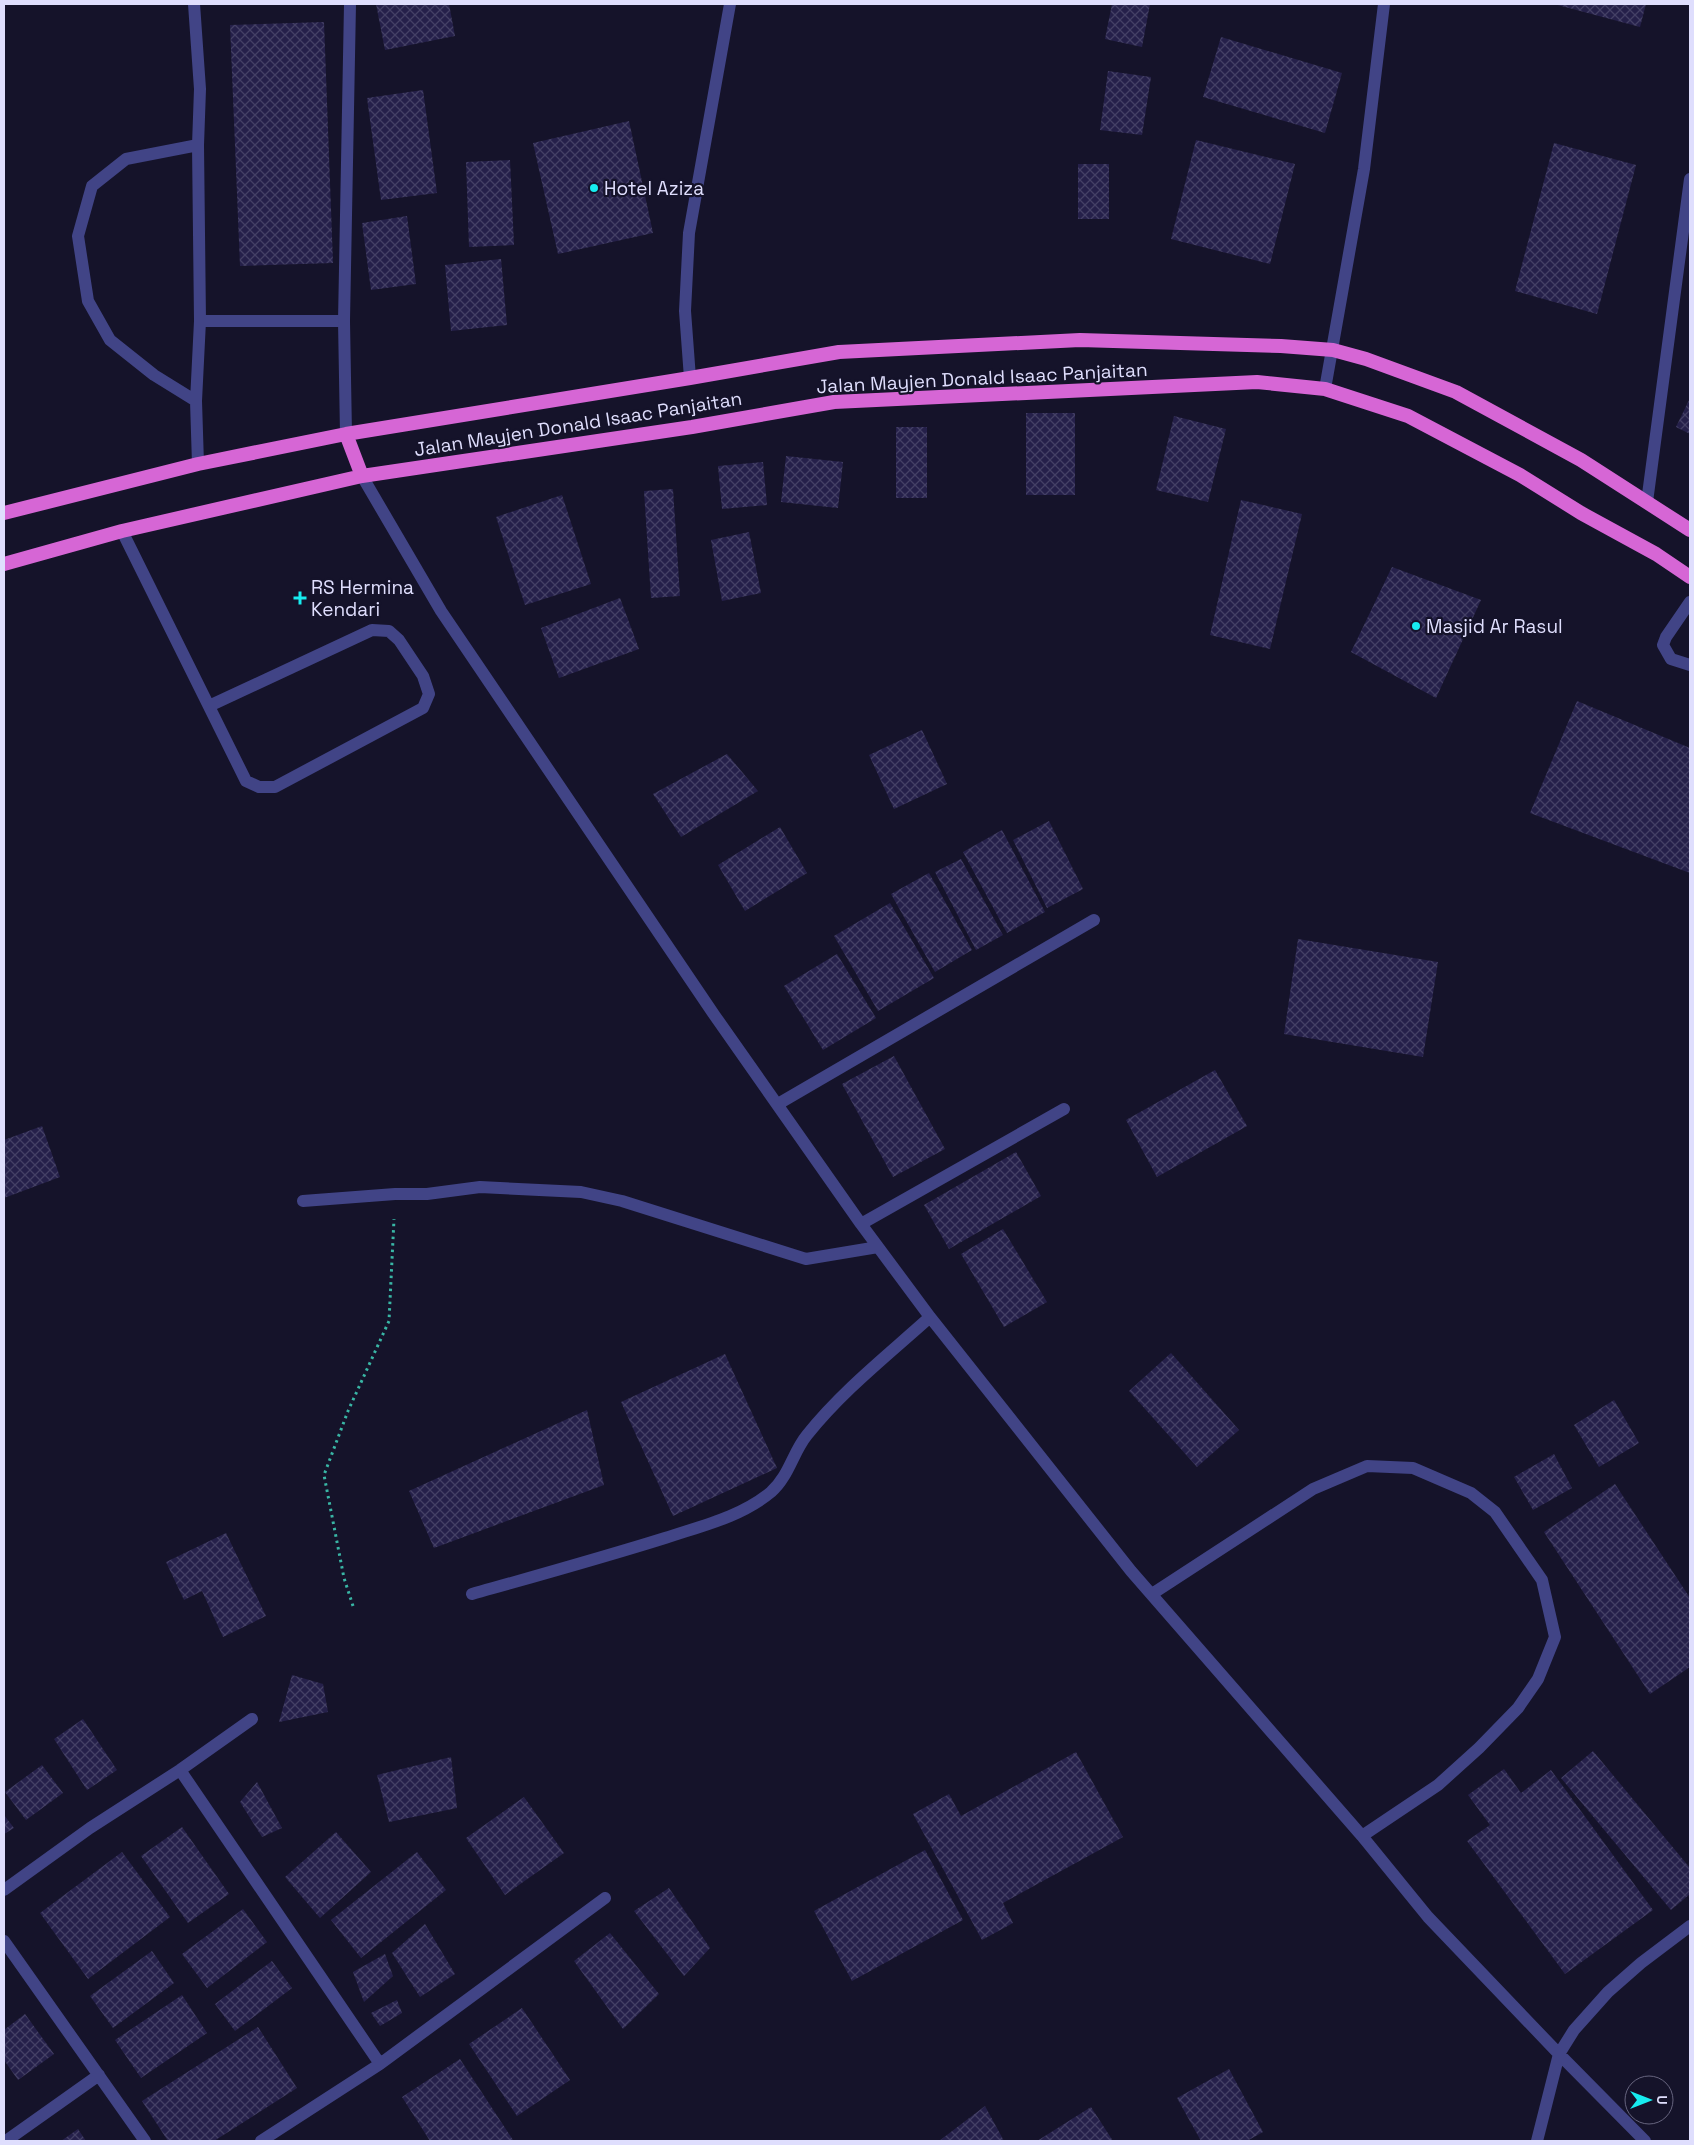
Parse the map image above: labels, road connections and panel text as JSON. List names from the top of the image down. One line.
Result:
{"streets":{"highway":["Jalan Mayjen Donald Isaac Panjaitan"]},"places":{"other":["Hotel Aziza","Masjid Ar Rasul"],"health":["RS Hermina Kendari"]},"north":"right"}
